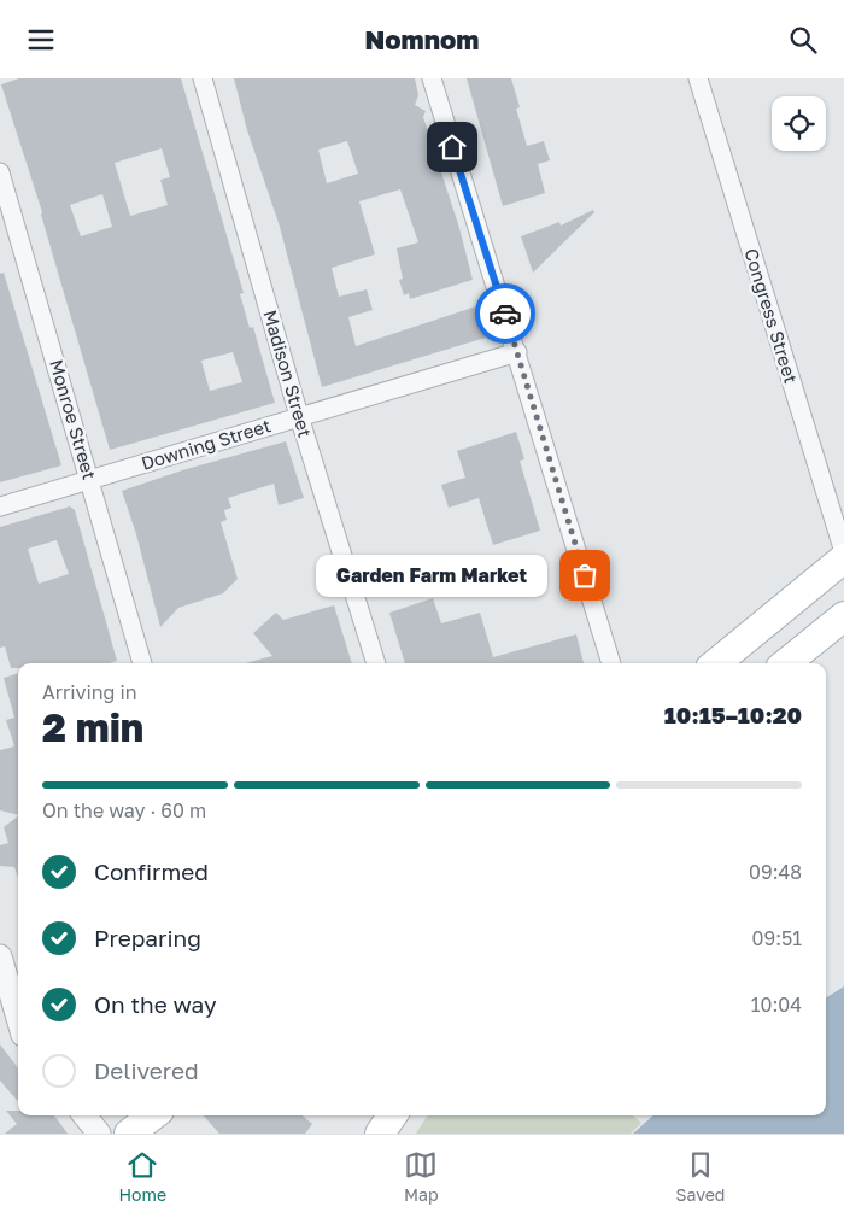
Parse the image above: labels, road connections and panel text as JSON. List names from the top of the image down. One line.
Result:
{"streets":{"street":["Congress Street","Madison Street","Monroe Street","Downing Street"]},"crossings":[["Madison Street","Downing Street"],["Monroe Street","Downing Street"]],"places":["Garden Farm Market"],"page":{"header":"Nomnom","bubble":"Garden Farm Market","heading":["2 min","Arriving in","10:15–10:20"],"bar":"On the way · 60 m","list":[["Confirmed","09:48"],["Preparing","09:51"],["On the way","10:04"],"Delivered"],"tabs":["Home","Map","Saved"]}}
